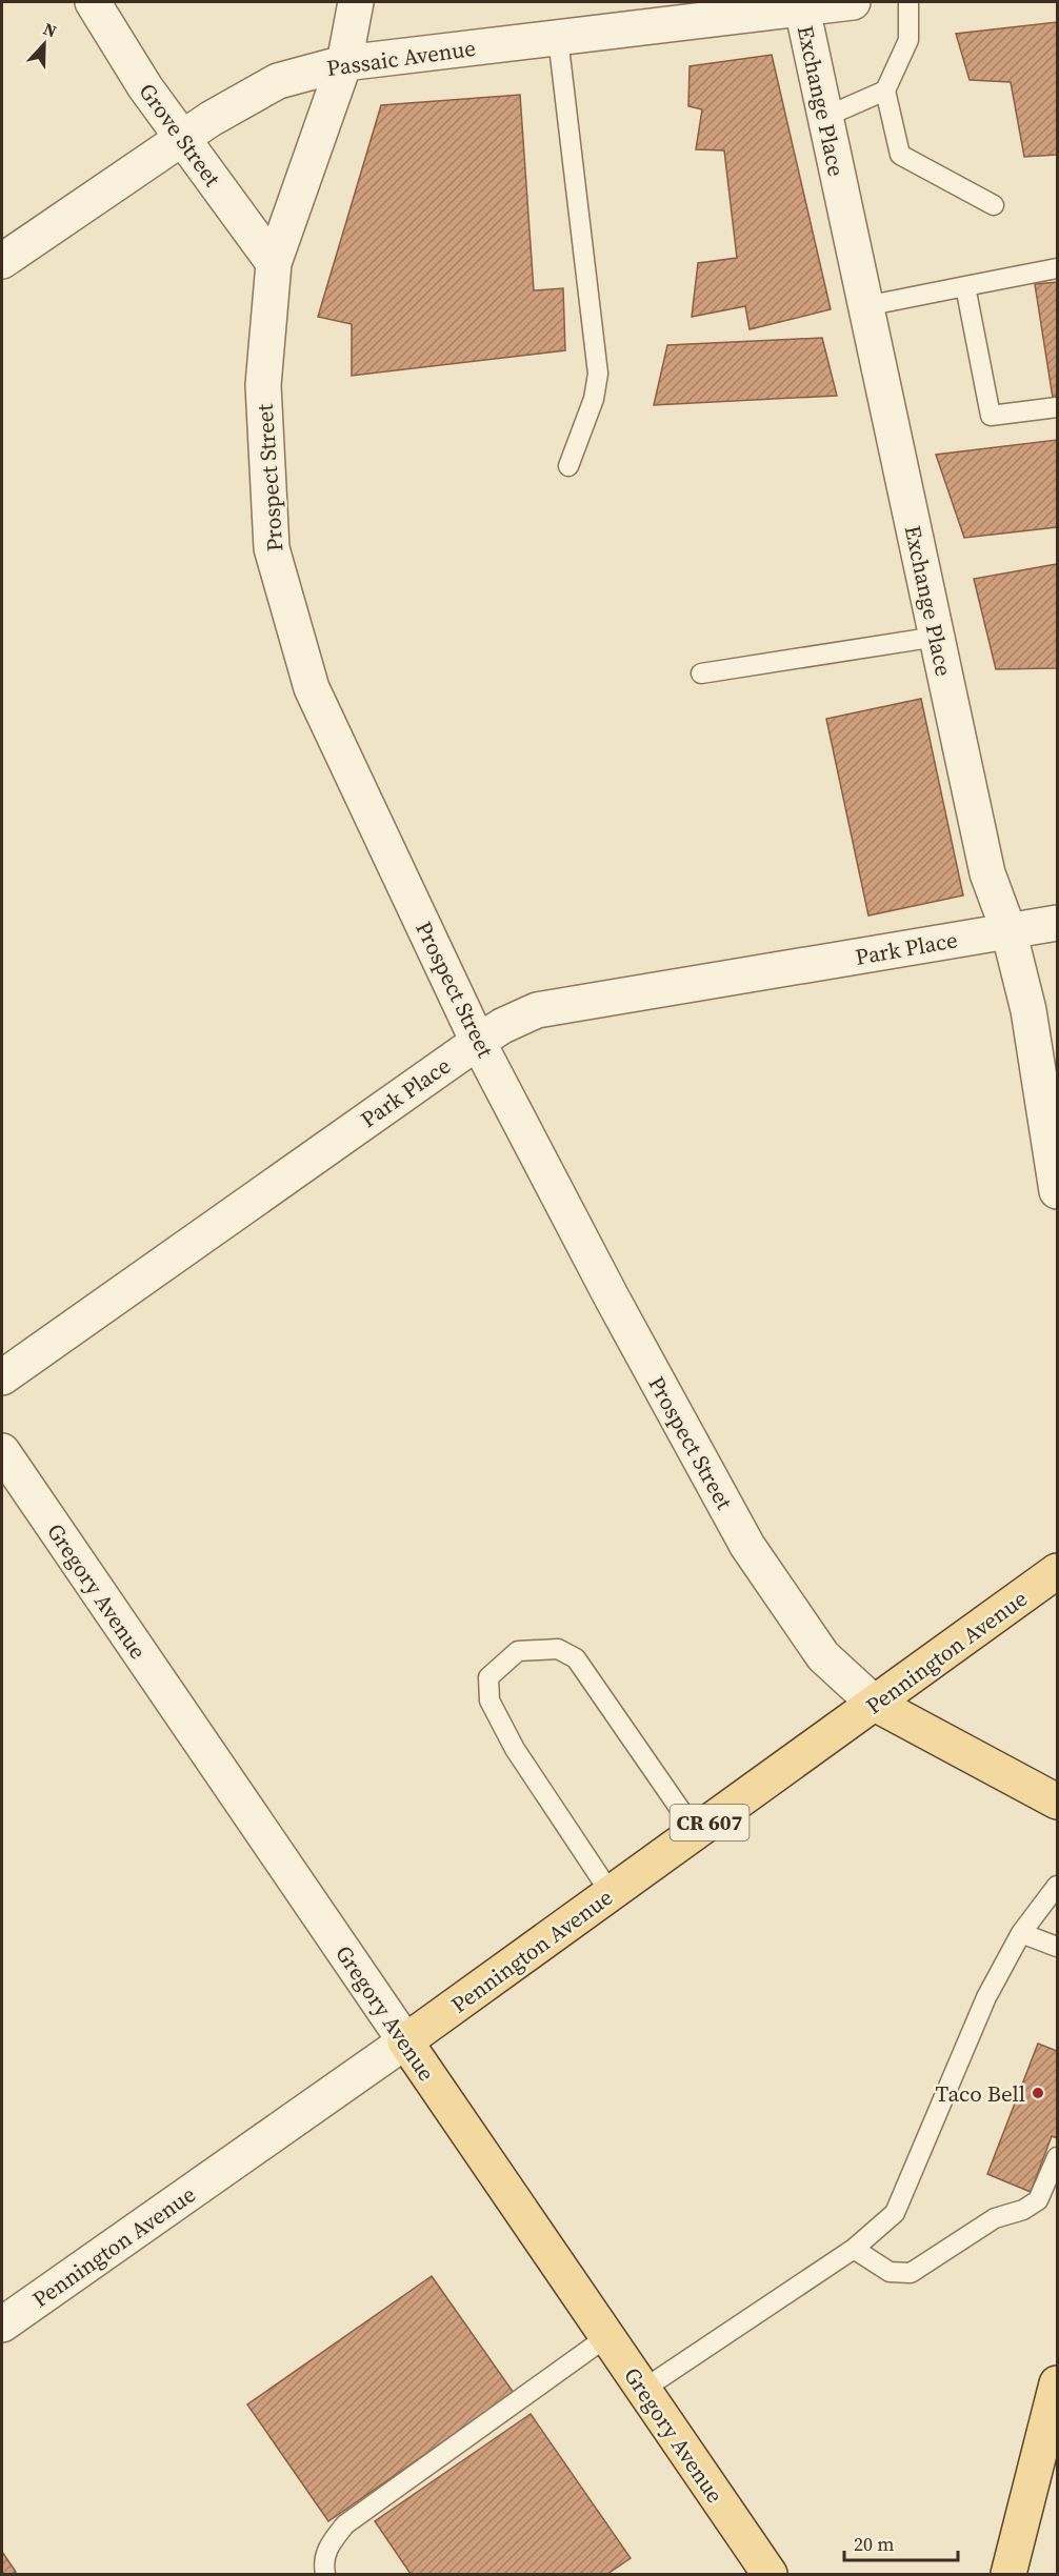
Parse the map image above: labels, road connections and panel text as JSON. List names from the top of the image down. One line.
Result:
{"streets":{"main road":["Prospect Street","Gregory Avenue","Pennington Avenue","CR 607"],"street":["Passaic Avenue","Exchange Place","Grove Street","Park Place"]},"crossings":[["Passaic Avenue","Exchange Place"],["Passaic Avenue","Grove Street"],["Passaic Avenue","Prospect Street"],["Exchange Place","Park Place"],["Grove Street","Prospect Street"],["Prospect Street","Park Place"],["Prospect Street","Pennington Avenue"],["Gregory Avenue","Pennington Avenue"]],"places":["Taco Bell"],"scale_bar":"20 m","north":"top"}
